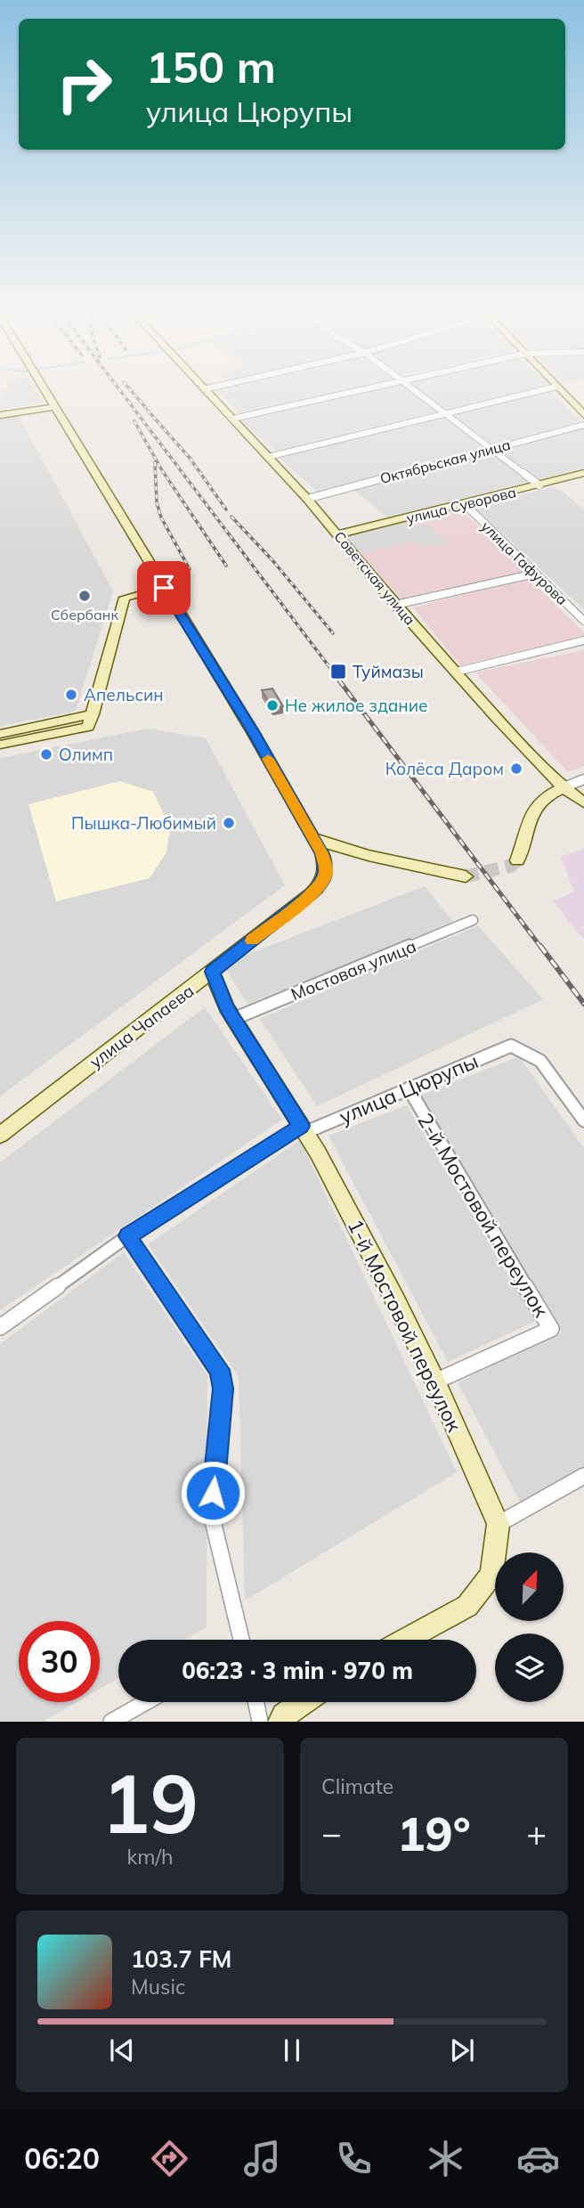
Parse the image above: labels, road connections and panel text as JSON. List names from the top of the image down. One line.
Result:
{"streets":{"street":["Октябрьская улица","улица Суворова","улица Гафурова","Советская улица","Мостовая улица","улица Чапаева","улица Цюрупы","2-й Мостовой переулок","1-й Мостовой переулок"]},"crossings":[["Октябрьская улица","Советская улица"],["улица Суворова","улица Гафурова"],["улица Суворова","Советская улица"],["Мостовая улица","1-й Мостовой переулок"],["улица Чапаева","1-й Мостовой переулок"],["улица Цюрупы","2-й Мостовой переулок"],["улица Цюрупы","1-й Мостовой переулок"],["2-й Мостовой переулок","1-й Мостовой переулок"]],"places":{"other":["Сбербанк","Апельсин","Не жилое здание","Олимп","Колёса Даром","Пышка-Любимый"],"transit":["Туймазы"]},"north":"top right","page":{"turn":["150 m","улица Цюрупы"],"limit":"30","trip":"06:23 · 3 min · 970 m","tile":[["19","km/h"],"Climate"],"heat":["−","19°","+"],"song":["103.7 FM","Music"],"tabs":"06:20"}}
